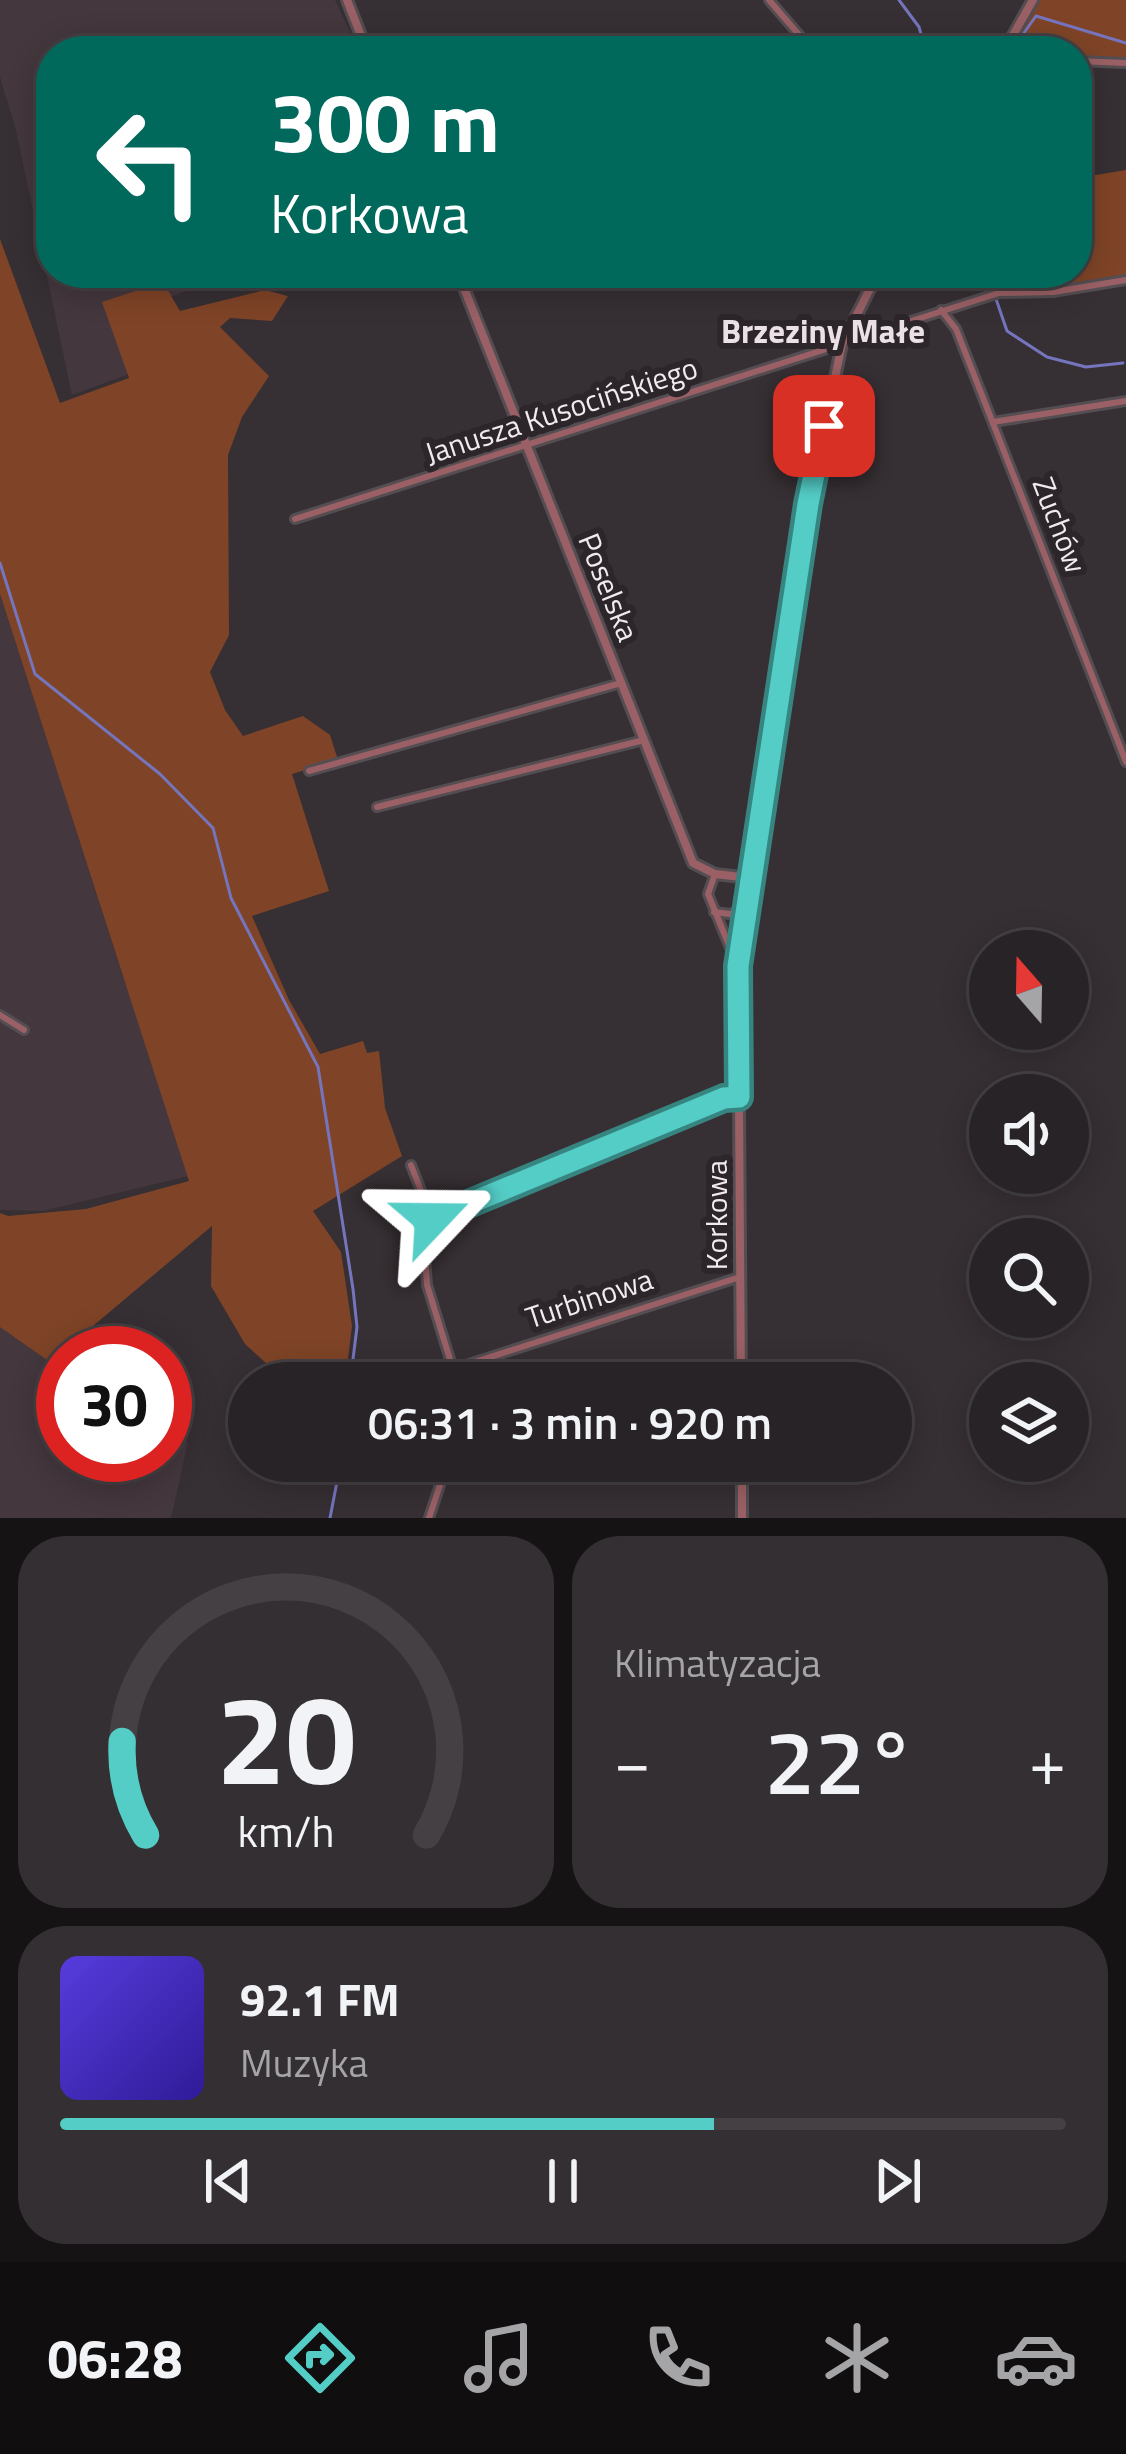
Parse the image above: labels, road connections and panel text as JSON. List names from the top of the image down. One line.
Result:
{"streets":{"street":["Janusza Kusocińskiego","Zuchów","Poselska","Korkowa","Turbinowa"]},"crossings":[["Janusza Kusocińskiego","Zuchów"],["Janusza Kusocińskiego","Poselska"],["Janusza Kusocińskiego","Korkowa"],["Poselska","Korkowa"],["Korkowa","Turbinowa"]],"districts":["Brzeziny Małe"],"north":"top","page":{"turn":["300 m","Korkowa"],"limit":"30","trip":"06:31 · 3 min · 920 m","tile":"Klimatyzacja","heat":["−","22°","+"],"song":["92.1 FM","Muzyka"],"tabs":"06:28","gauge":["20","km/h"]}}
